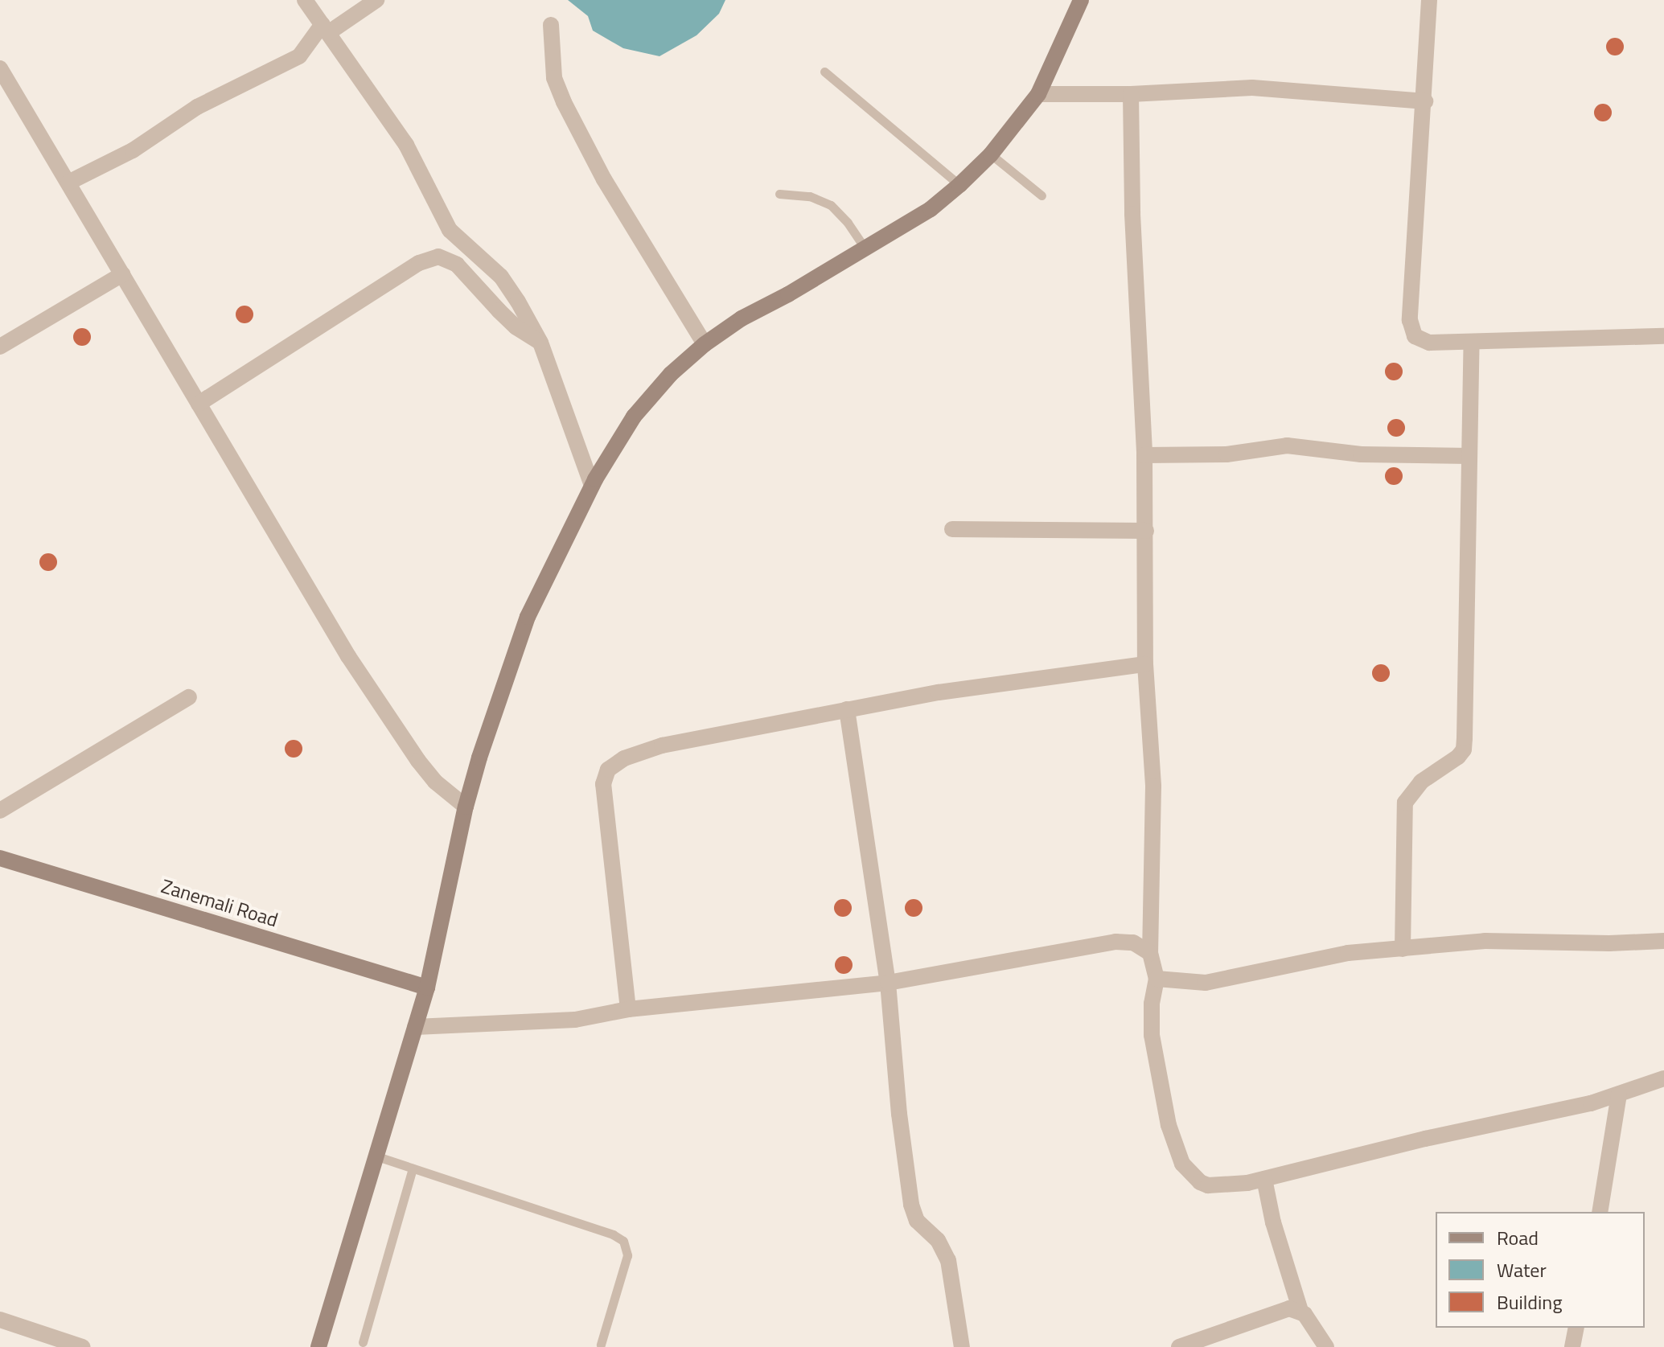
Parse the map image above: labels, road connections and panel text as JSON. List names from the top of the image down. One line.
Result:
{"streets":{"street":["Zanemali Road"]},"legend":["Road","Water","Building"]}
